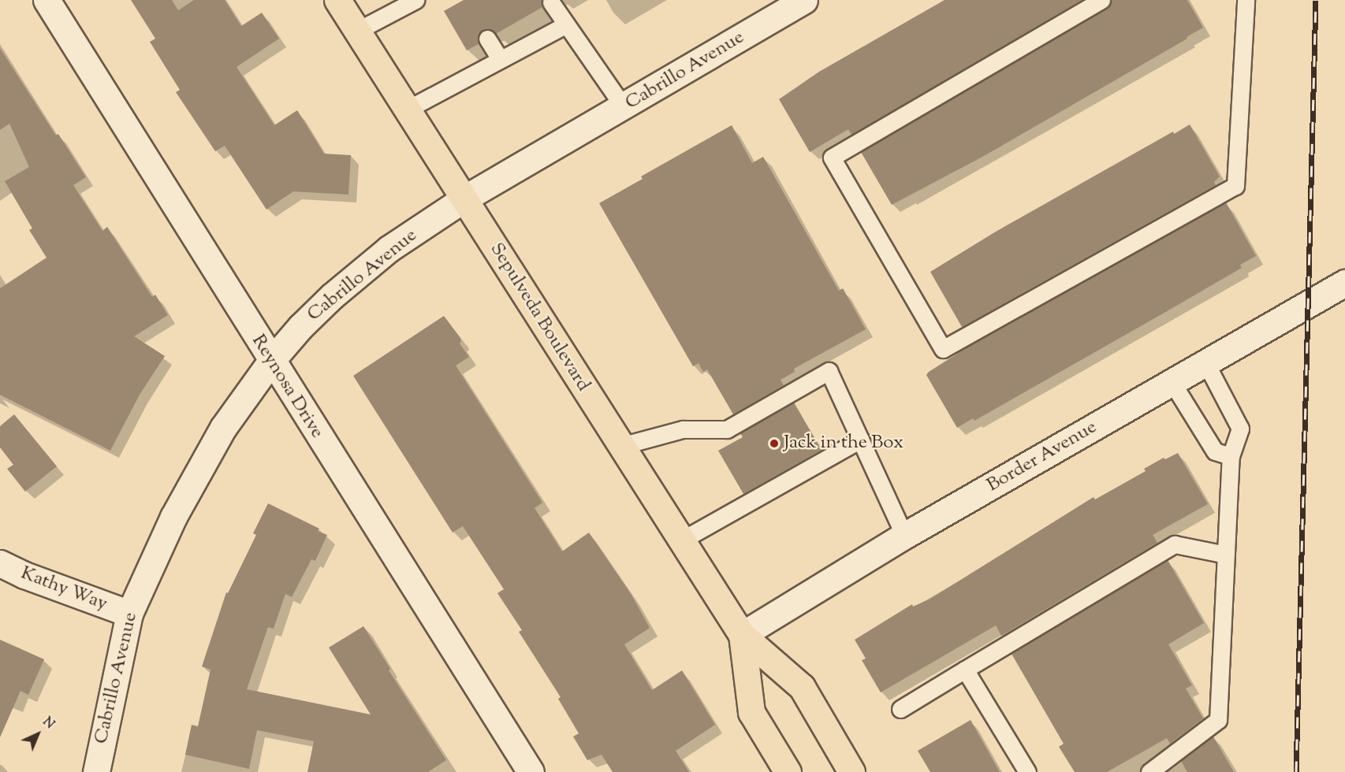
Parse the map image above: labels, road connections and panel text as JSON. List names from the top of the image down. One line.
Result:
{"streets":{"main road":["Sepulveda Boulevard"],"street":["Cabrillo Avenue","Reynosa Drive","Border Avenue","Kathy Way"]},"crossings":[["Cabrillo Avenue","Sepulveda Boulevard"],["Cabrillo Avenue","Reynosa Drive"],["Cabrillo Avenue","Kathy Way"],["Sepulveda Boulevard","Border Avenue"]],"places":["Jack in the Box"],"north":"top right"}
